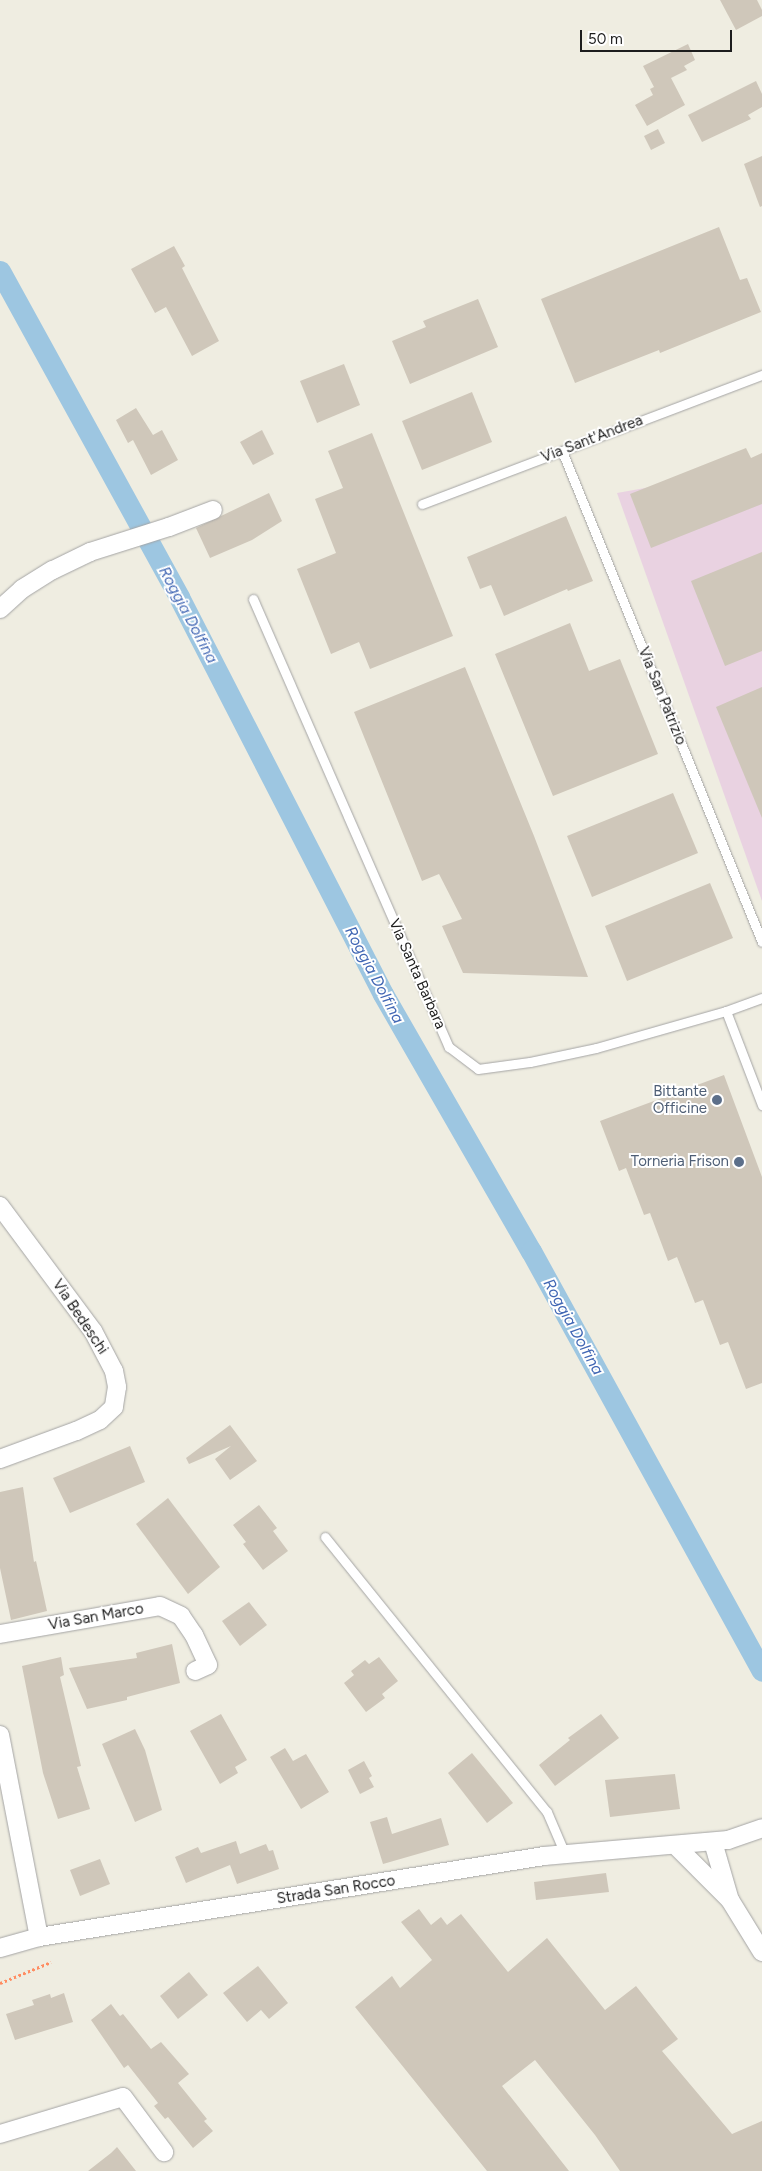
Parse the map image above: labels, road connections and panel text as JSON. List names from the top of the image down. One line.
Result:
{"streets":{"street":["Via Bedeschi","Via San Marco","Strada San Rocco"],"lane":["Via Sant'Andrea","Via San Patrizio","Via Santa Barbara"]},"crossings":[["Via Sant'Andrea","Via San Patrizio"]],"water":["Roggia Dolfina"],"places":["Bittante Officine","Torneria Frison"],"scale_bar":"50 m"}
